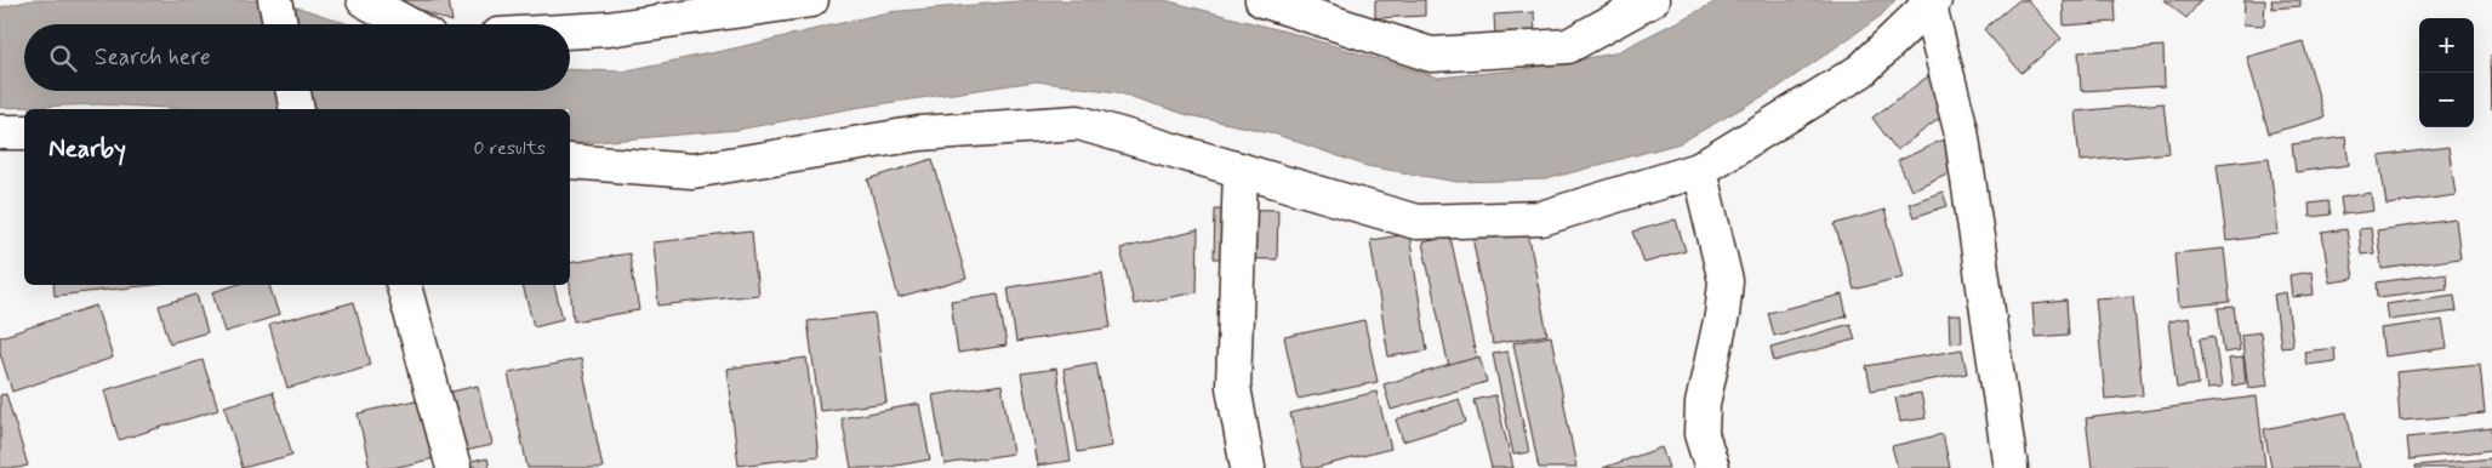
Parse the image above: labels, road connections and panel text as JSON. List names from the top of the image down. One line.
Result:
{"page":{"map_buttons":["+","−"],"search":"Search here","heading":["Nearby","0 results"]}}
